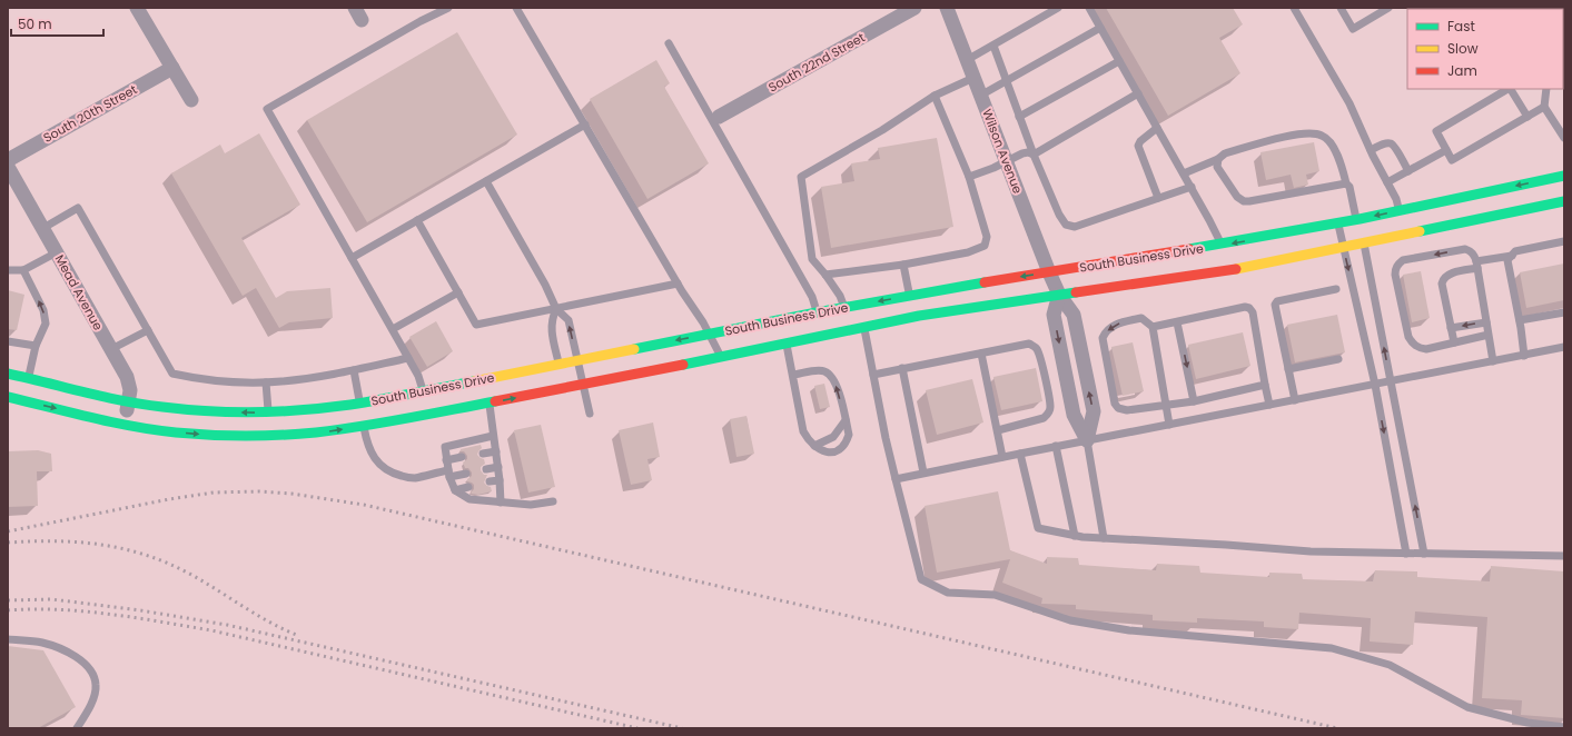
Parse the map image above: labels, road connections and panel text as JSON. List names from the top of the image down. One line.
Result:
{"streets":{"main road":["South Business Drive"],"street":["South 22nd Street","South 20th Street","Wilson Avenue","Mead Avenue"]},"crossings":[["Wilson Avenue","South Business Drive"],["South Business Drive","Mead Avenue"]],"legend":["Fast","Slow","Jam"],"scale_bar":"50 m"}
